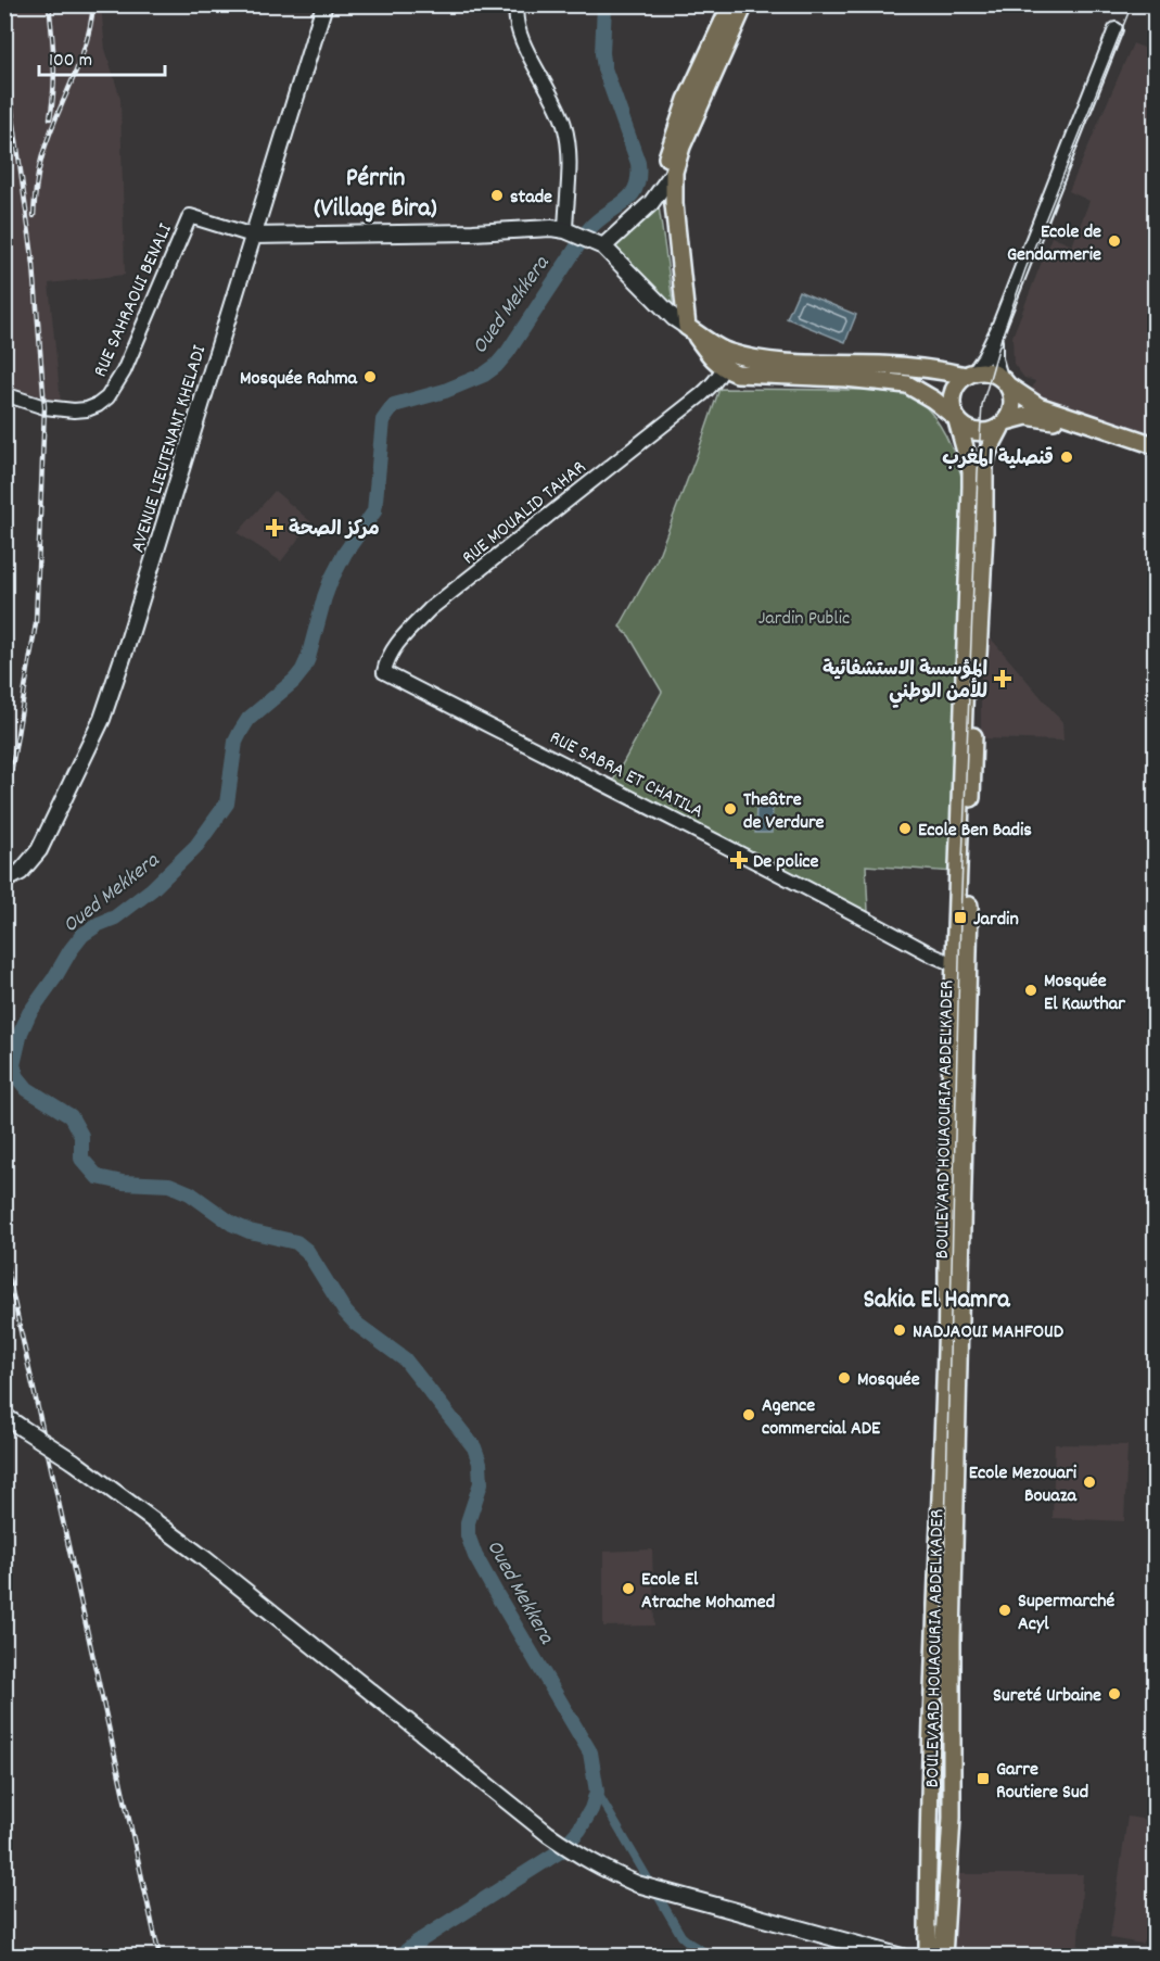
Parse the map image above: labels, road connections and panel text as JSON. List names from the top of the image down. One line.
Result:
{"streets":{"main road":["AVENUE LIEUTENANT KHELADI","BOULEVARD HOUAOURIA ABDELKADER"],"street":["RUE SAHRAOUI BENALI","RUE MOUALID TAHAR","RUE SABRA ET CHATILA"]},"crossings":[["RUE SAHRAOUI BENALI","AVENUE LIEUTENANT KHELADI"],["RUE MOUALID TAHAR","RUE SABRA ET CHATILA"],["RUE SABRA ET CHATILA","BOULEVARD HOUAOURIA ABDELKADER"]],"districts":["Pérrin (Village Bira)","Sakia El Hamra"],"water":["Oued Mekkera"],"parks":["Jardin Public"],"places":{"other":["stade","Ecole de Gendarmerie","Mosquée Rahma","قنصلية المغرب","Theâtre de Verdure","Ecole Ben Badis","Mosquée El Kawthar","NADJAOUI MAHFOUD","Mosquée","Agence commercial ADE","Ecole Mezouari Bouaza","Ecole El Atrache Mohamed","Supermarché Acyl","Sureté Urbaine"],"health":["مركز الصحة","المؤسسة الاستشفائية للأمن الوطني","De police"],"transit":["Jardin","Garre Routiere Sud"]},"scale_bar":"100 m"}
